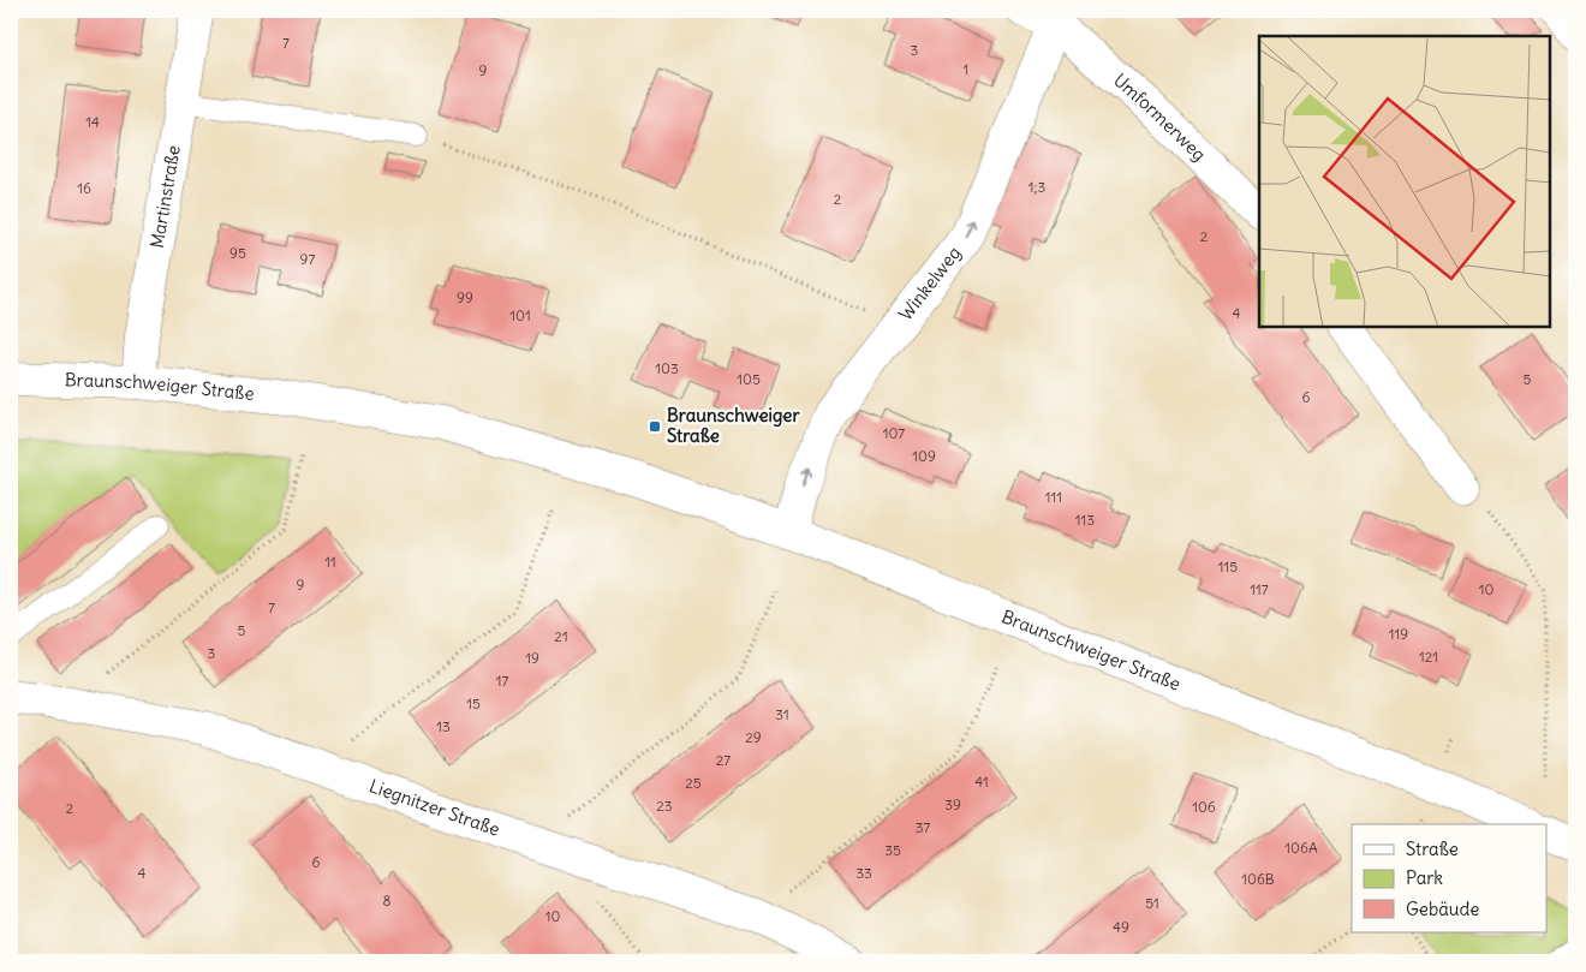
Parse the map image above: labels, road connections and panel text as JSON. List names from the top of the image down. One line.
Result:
{"streets":{"street":["Umformerweg","Martinstraße","Winkelweg","Braunschweiger Straße","Liegnitzer Straße"]},"crossings":[["Umformerweg","Winkelweg"],["Martinstraße","Braunschweiger Straße"],["Winkelweg","Braunschweiger Straße"]],"one_way":["Winkelweg"],"places":{"transit":["Braunschweiger Straße"]},"house_numbers":["7","3","1","9","14","1;3","16","2","2","95","97","99","4","101","103","105","5","6","107","109","111","113","11","115","9","117","10","7","5","119","21","3","121","19","17","15","31","13","29","27","41","25","39","23","106","2","37","106A","35","6","4","33","106B","8","51","10","49"],"legend":["Straße","Park","Gebäude"]}
